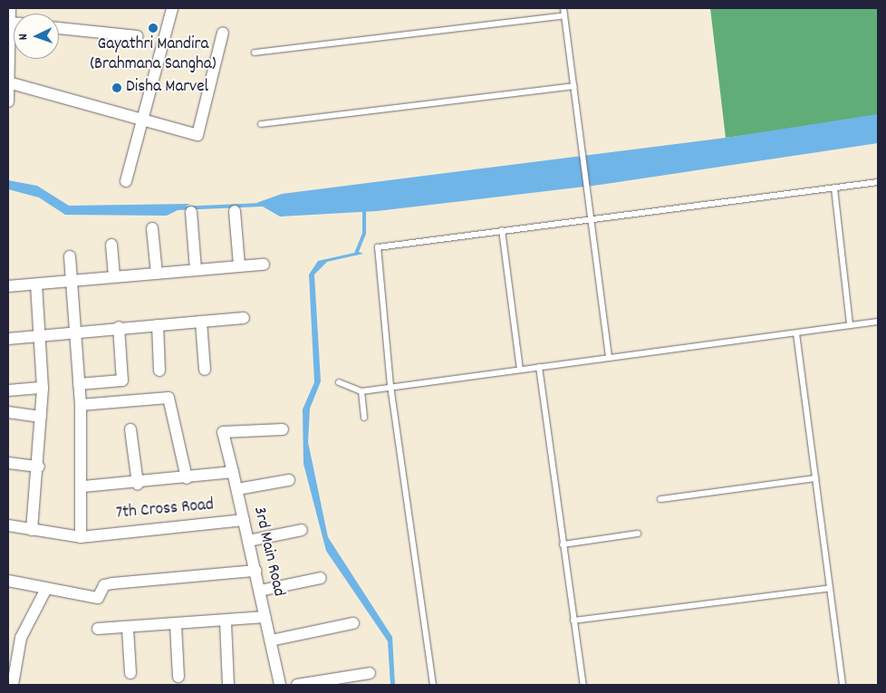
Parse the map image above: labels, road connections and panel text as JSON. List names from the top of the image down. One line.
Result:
{"streets":{"street":["7th Cross Road","3rd Main Road"]},"crossings":[["7th Cross Road","3rd Main Road"]],"places":["Gayathri Mandira (Brahmana Sangha)","Disha Marvel"],"north":"left"}
